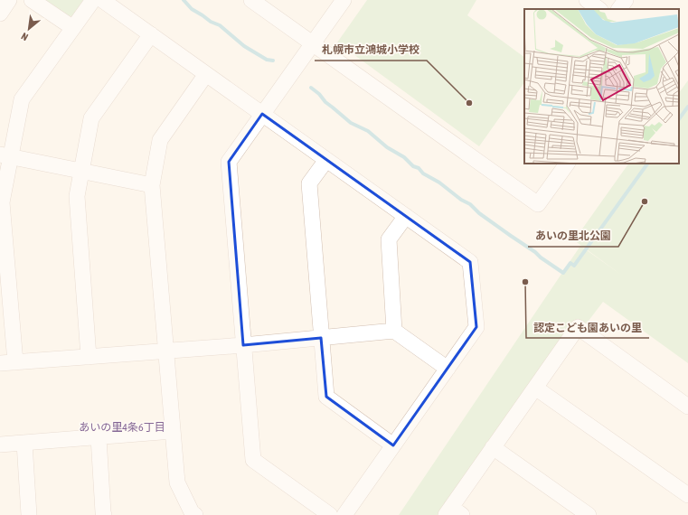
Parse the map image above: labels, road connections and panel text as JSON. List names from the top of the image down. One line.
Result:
{"districts":["あいの里4条6丁目"],"places":["札幌市立鴻城小学校","あいの里北公園","認定こども園あいの里"],"north":"bottom left"}
